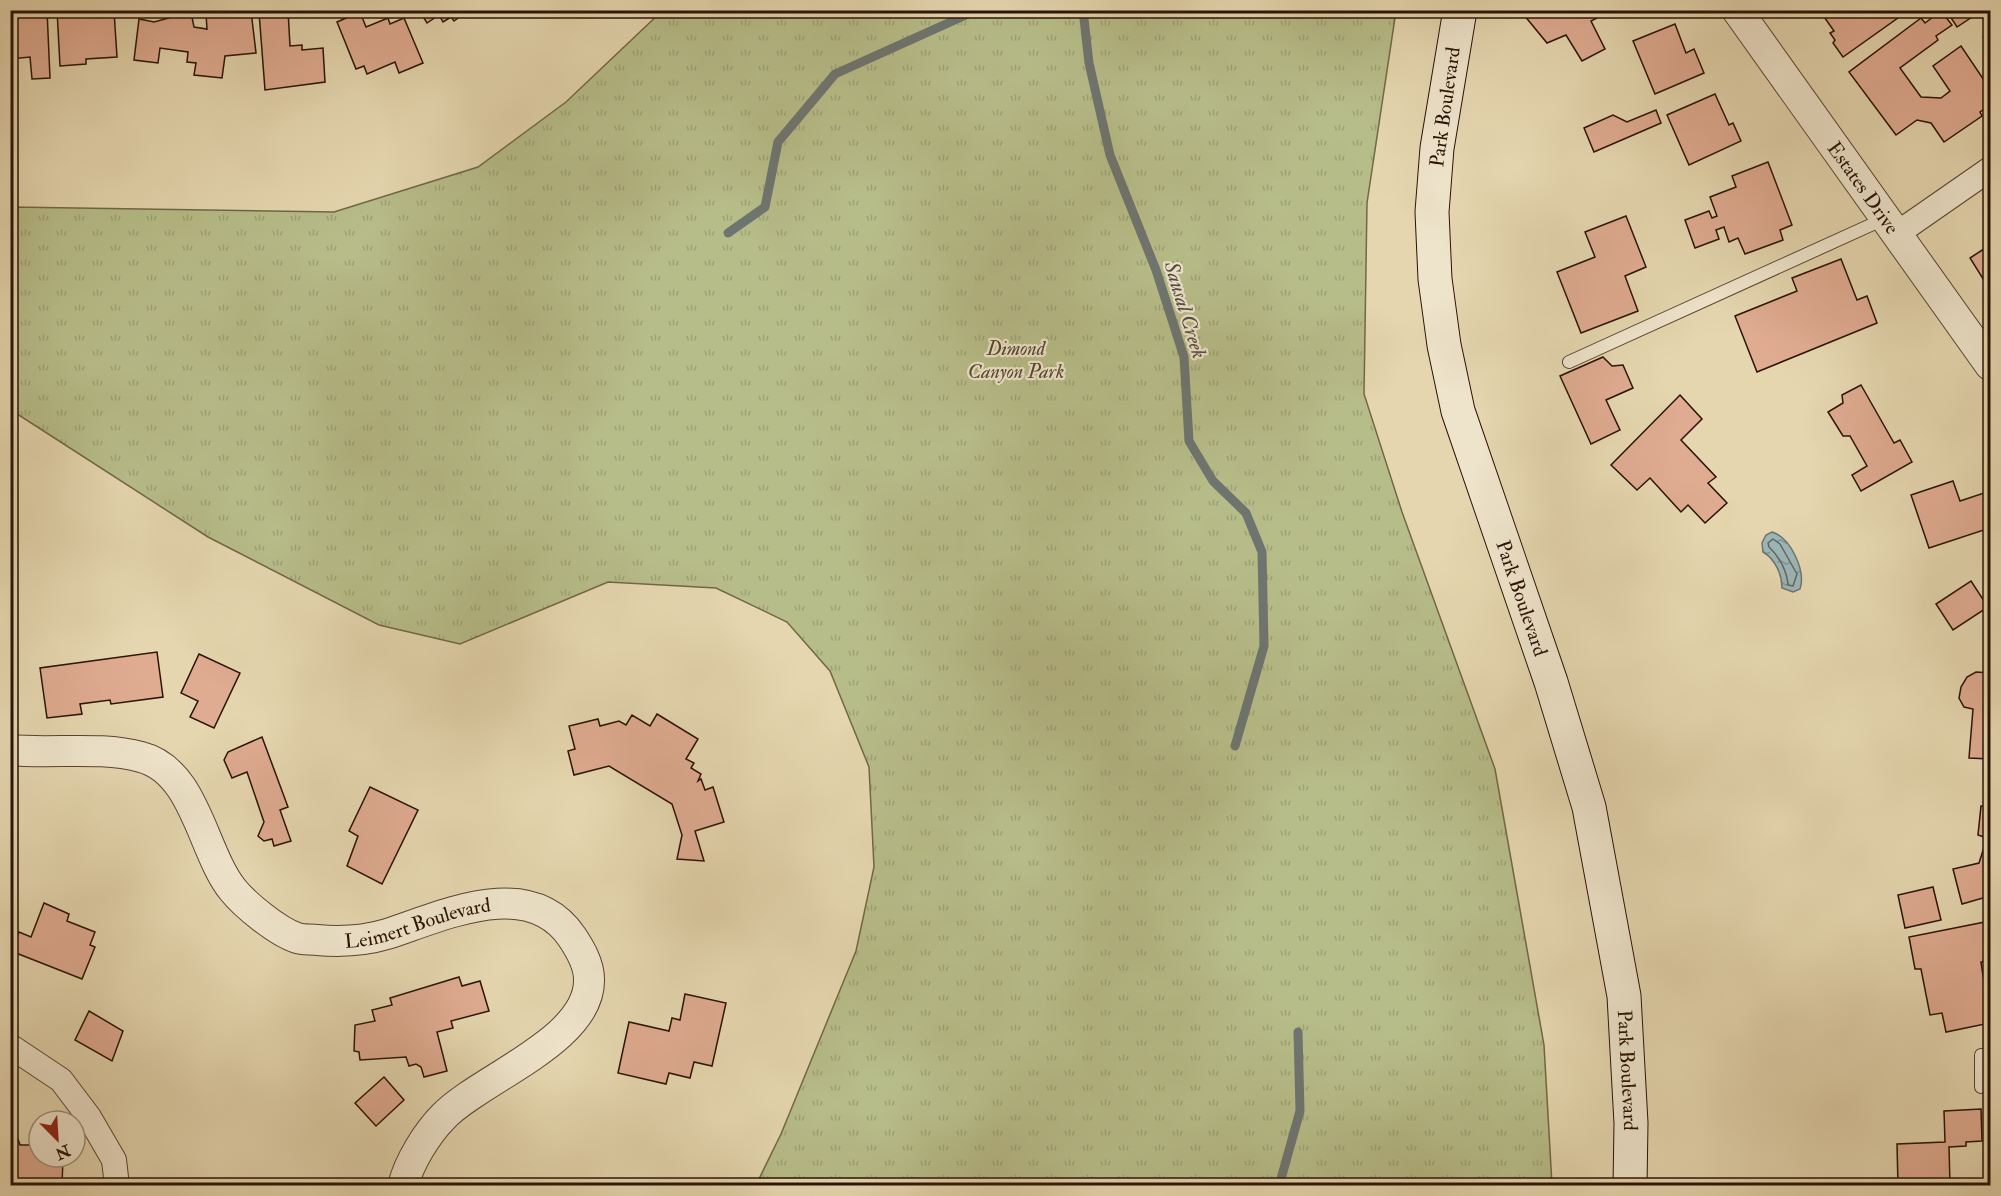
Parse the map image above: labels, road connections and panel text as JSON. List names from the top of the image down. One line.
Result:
{"streets":{"main road":["Park Boulevard"],"street":["Estates Drive","Leimert Boulevard"]},"water":["Sausal Creek"],"parks":["Dimond Canyon Park"],"north":"bottom right"}
